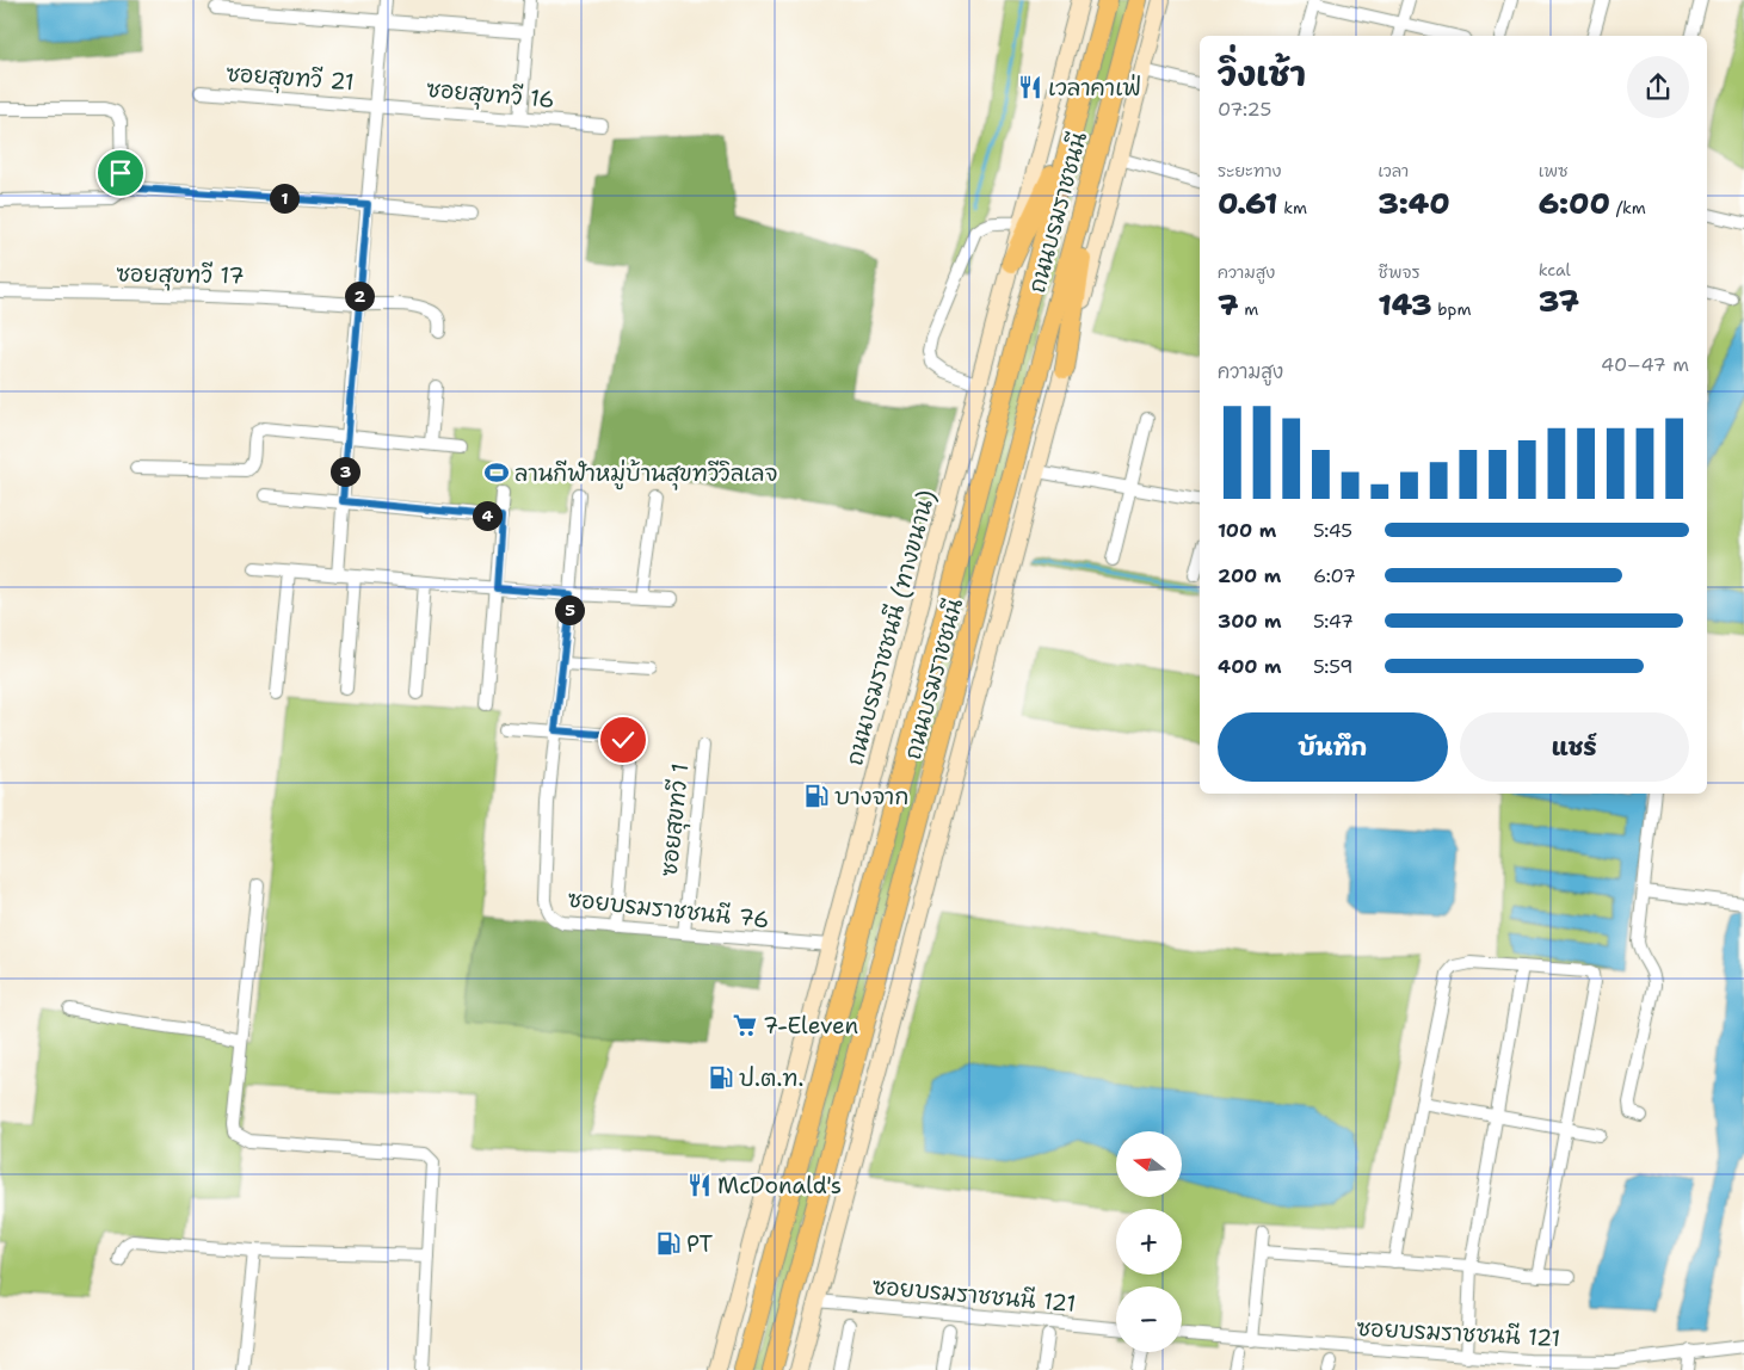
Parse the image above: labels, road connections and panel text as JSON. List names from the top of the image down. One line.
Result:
{"streets":{"highway":["ถนนบรมราชชนนี"],"main road":["ถนนบรมราชชนนี (ทางขนาน)"],"street":["ซอยสุขทวี 21","ซอยสุขทวี 16","ซอยสุขทวี 17","ซอยสุขทวี 1","ซอยบรมราชชนนี 76","ซอยบรมราชชนนี 121"]},"crossings":[["ซอยสุขทวี 21","ซอยสุขทวี 16"],["ถนนบรมราชชนนี (ทางขนาน)","ซอยบรมราชชนนี 76"],["ซอยสุขทวี 1","ซอยบรมราชชนนี 76"]],"places":{"restaurant":["เวลาคาเฟ่","McDonald's"],"sports":["ลานกีฬาหมู่บ้านสุขทวีวิลเลจ"],"fuel station":["บางจาก","ป.ต.ท.","PT"],"supermarket":["7-Eleven"]},"north":"left","page":{"heading":["วิ่งเช้า","07:25"],"stats":[["ระยะทาง","0.61 km"],["เวลา","3:40"],["เพซ","6:00 /km"],["ความสูง","7 m"],["ชีพจร","143 bpm"],["kcal","37"]],"pins":["1","2","3","4","5"],"chart":["ความสูง","40–47 m"],"list":[{"name":"100 m","note":"5:45"},{"name":"200 m","note":"6:07"},{"name":"300 m","note":"5:47"},{"name":"400 m","note":"5:59"}],"buttons":["บันทึก","แชร์"],"map_buttons":["+","−"]}}
